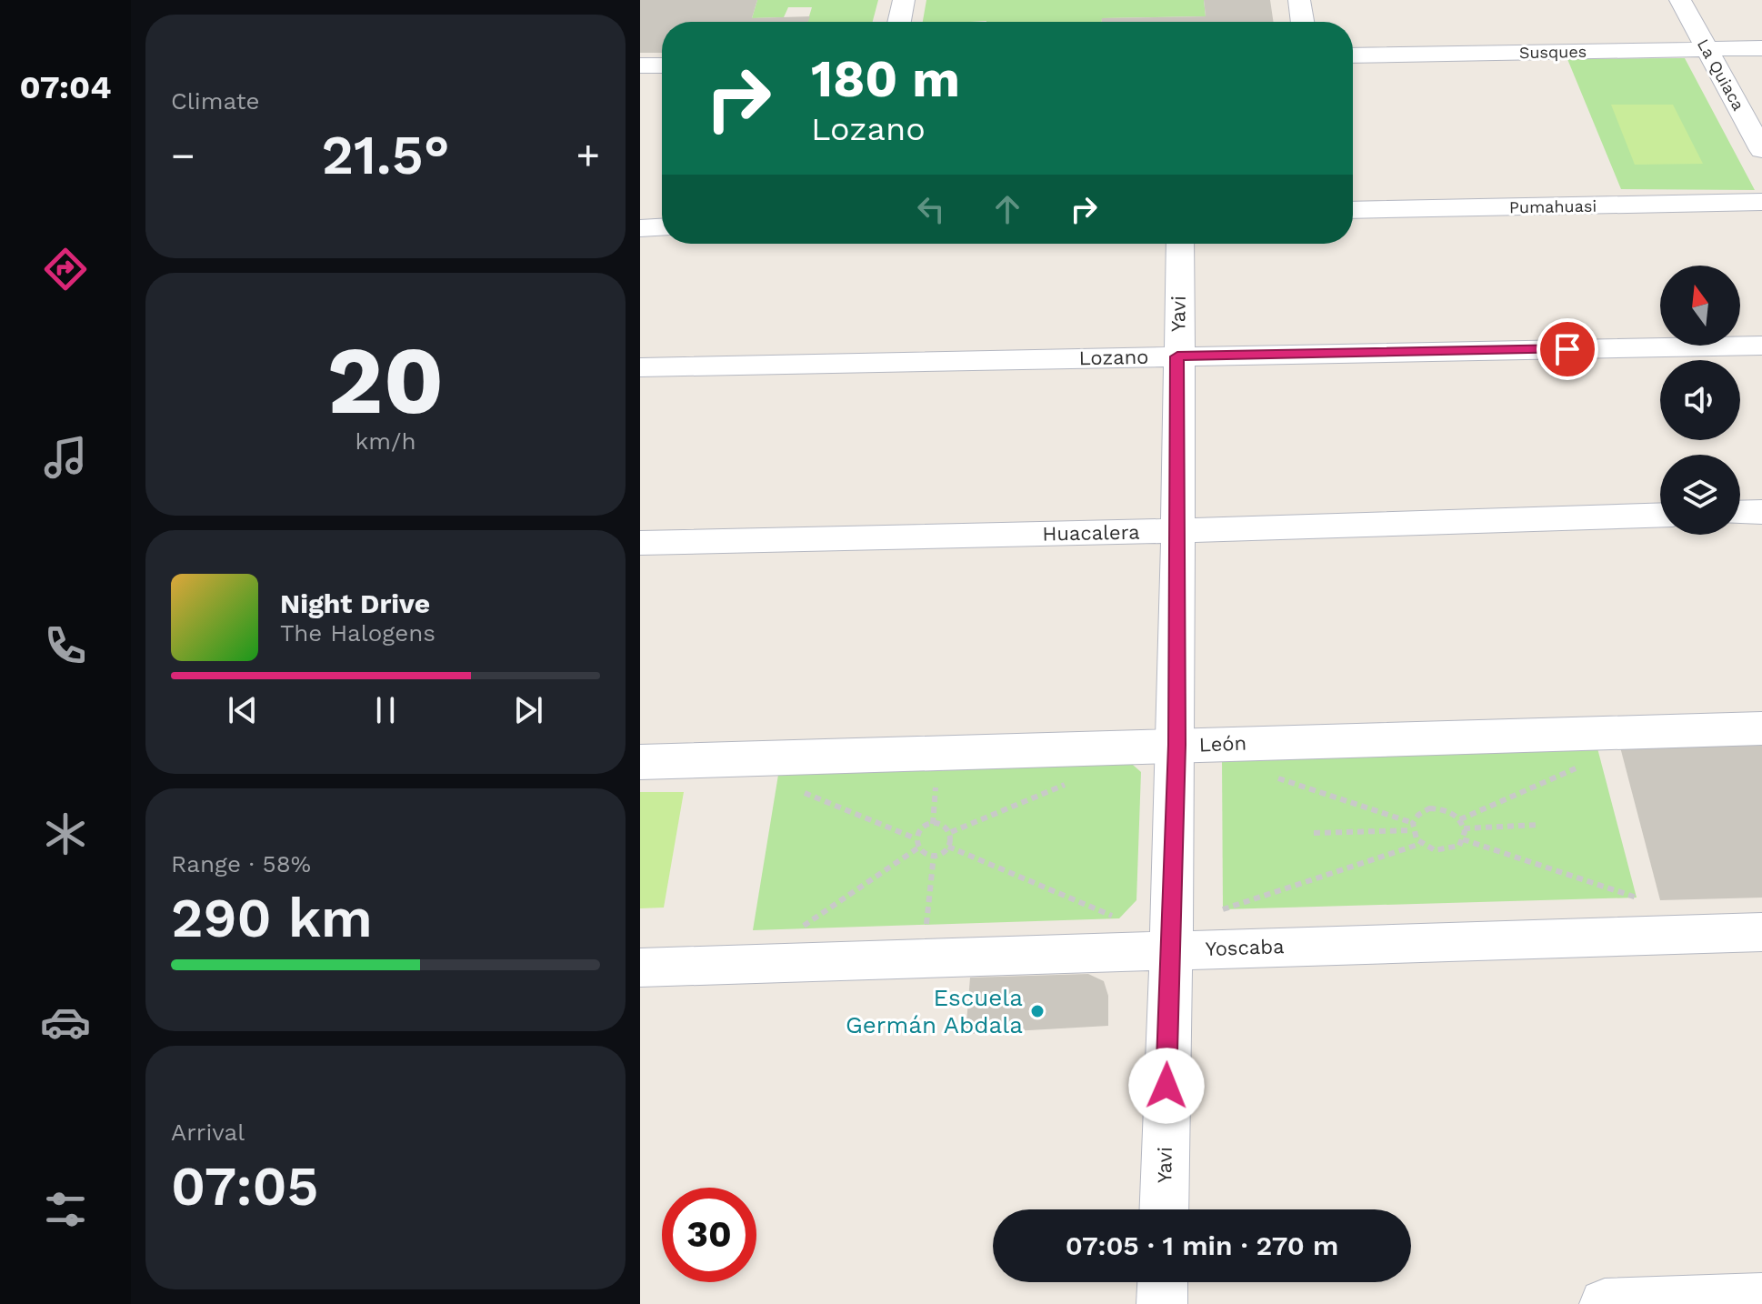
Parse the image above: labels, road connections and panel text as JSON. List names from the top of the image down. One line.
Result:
{"streets":{"street":["Susques","La Quiaca","Pumahuasi","Yavi","Lozano","Huacalera","León","Yoscaba"]},"crossings":[["Susques","La Quiaca"],["Yavi","Lozano"],["Yavi","Huacalera"],["Yavi","León"],["Yavi","Yoscaba"]],"places":["Escuela Germán Abdala"],"north":"top","page":{"tabs":"07:04","tile":["Climate",["20","km/h"],["Range · 58%","290 km"],["Arrival","07:05"]],"turn":["180 m","Lozano"],"heat":["−","21.5°","+"],"song":["Night Drive","The Halogens"],"limit":"30","trip":"07:05 · 1 min · 270 m"}}
